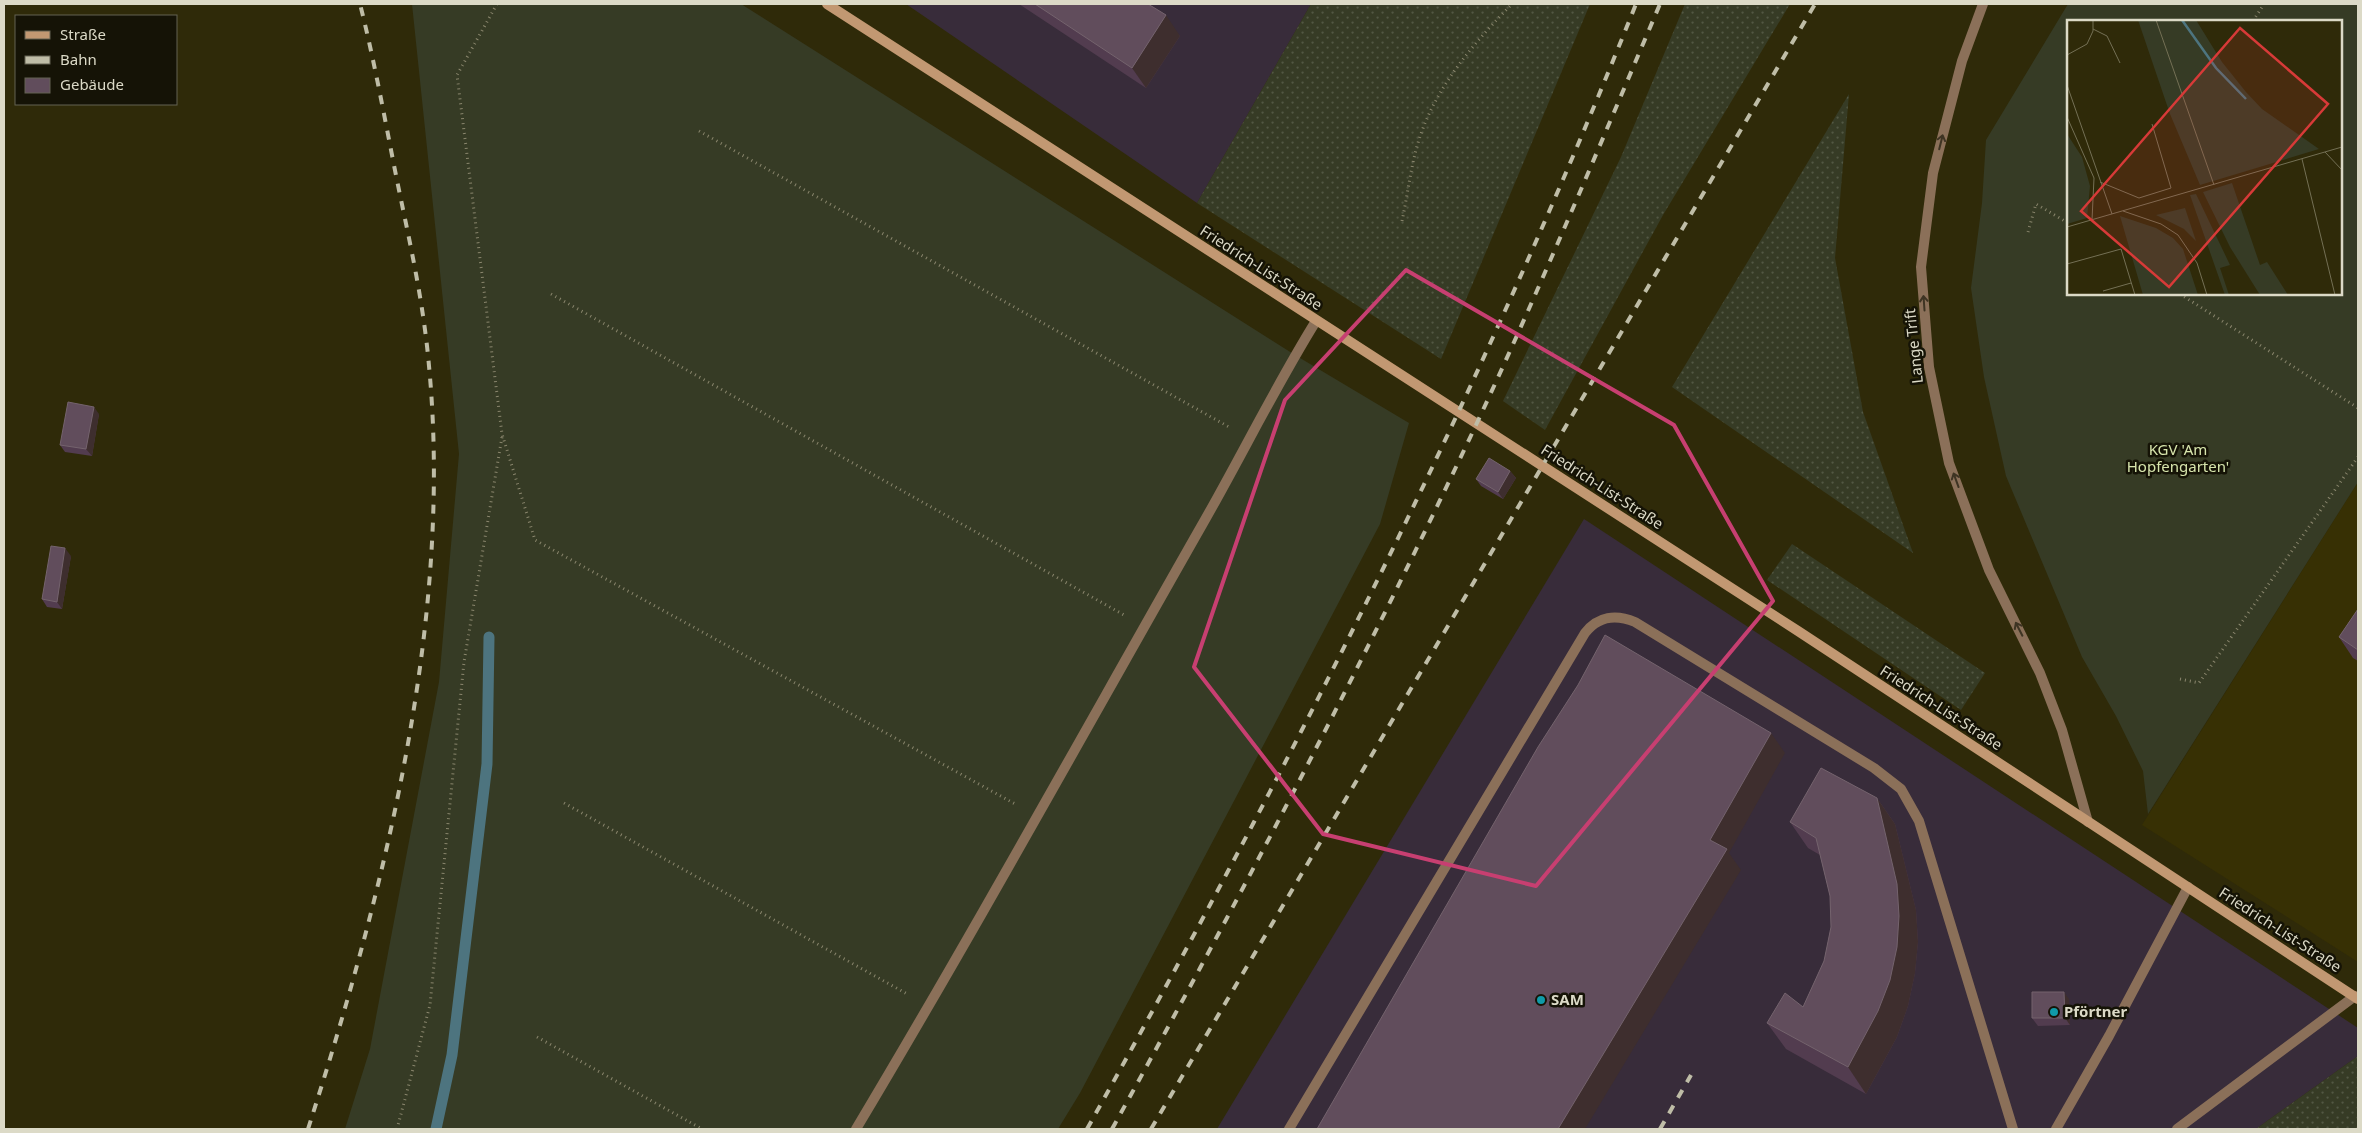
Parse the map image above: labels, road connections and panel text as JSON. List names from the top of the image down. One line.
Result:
{"streets":{"street":["Friedrich-List-Straße"],"lane":["Lange Trift"]},"crossings":[["Friedrich-List-Straße","Lange Trift"]],"one_way":["Lange Trift"],"parks":["KGV 'Am Hopfengarten'"],"places":["SAM","Pförtner"],"legend":["Straße","Bahn","Gebäude"]}
